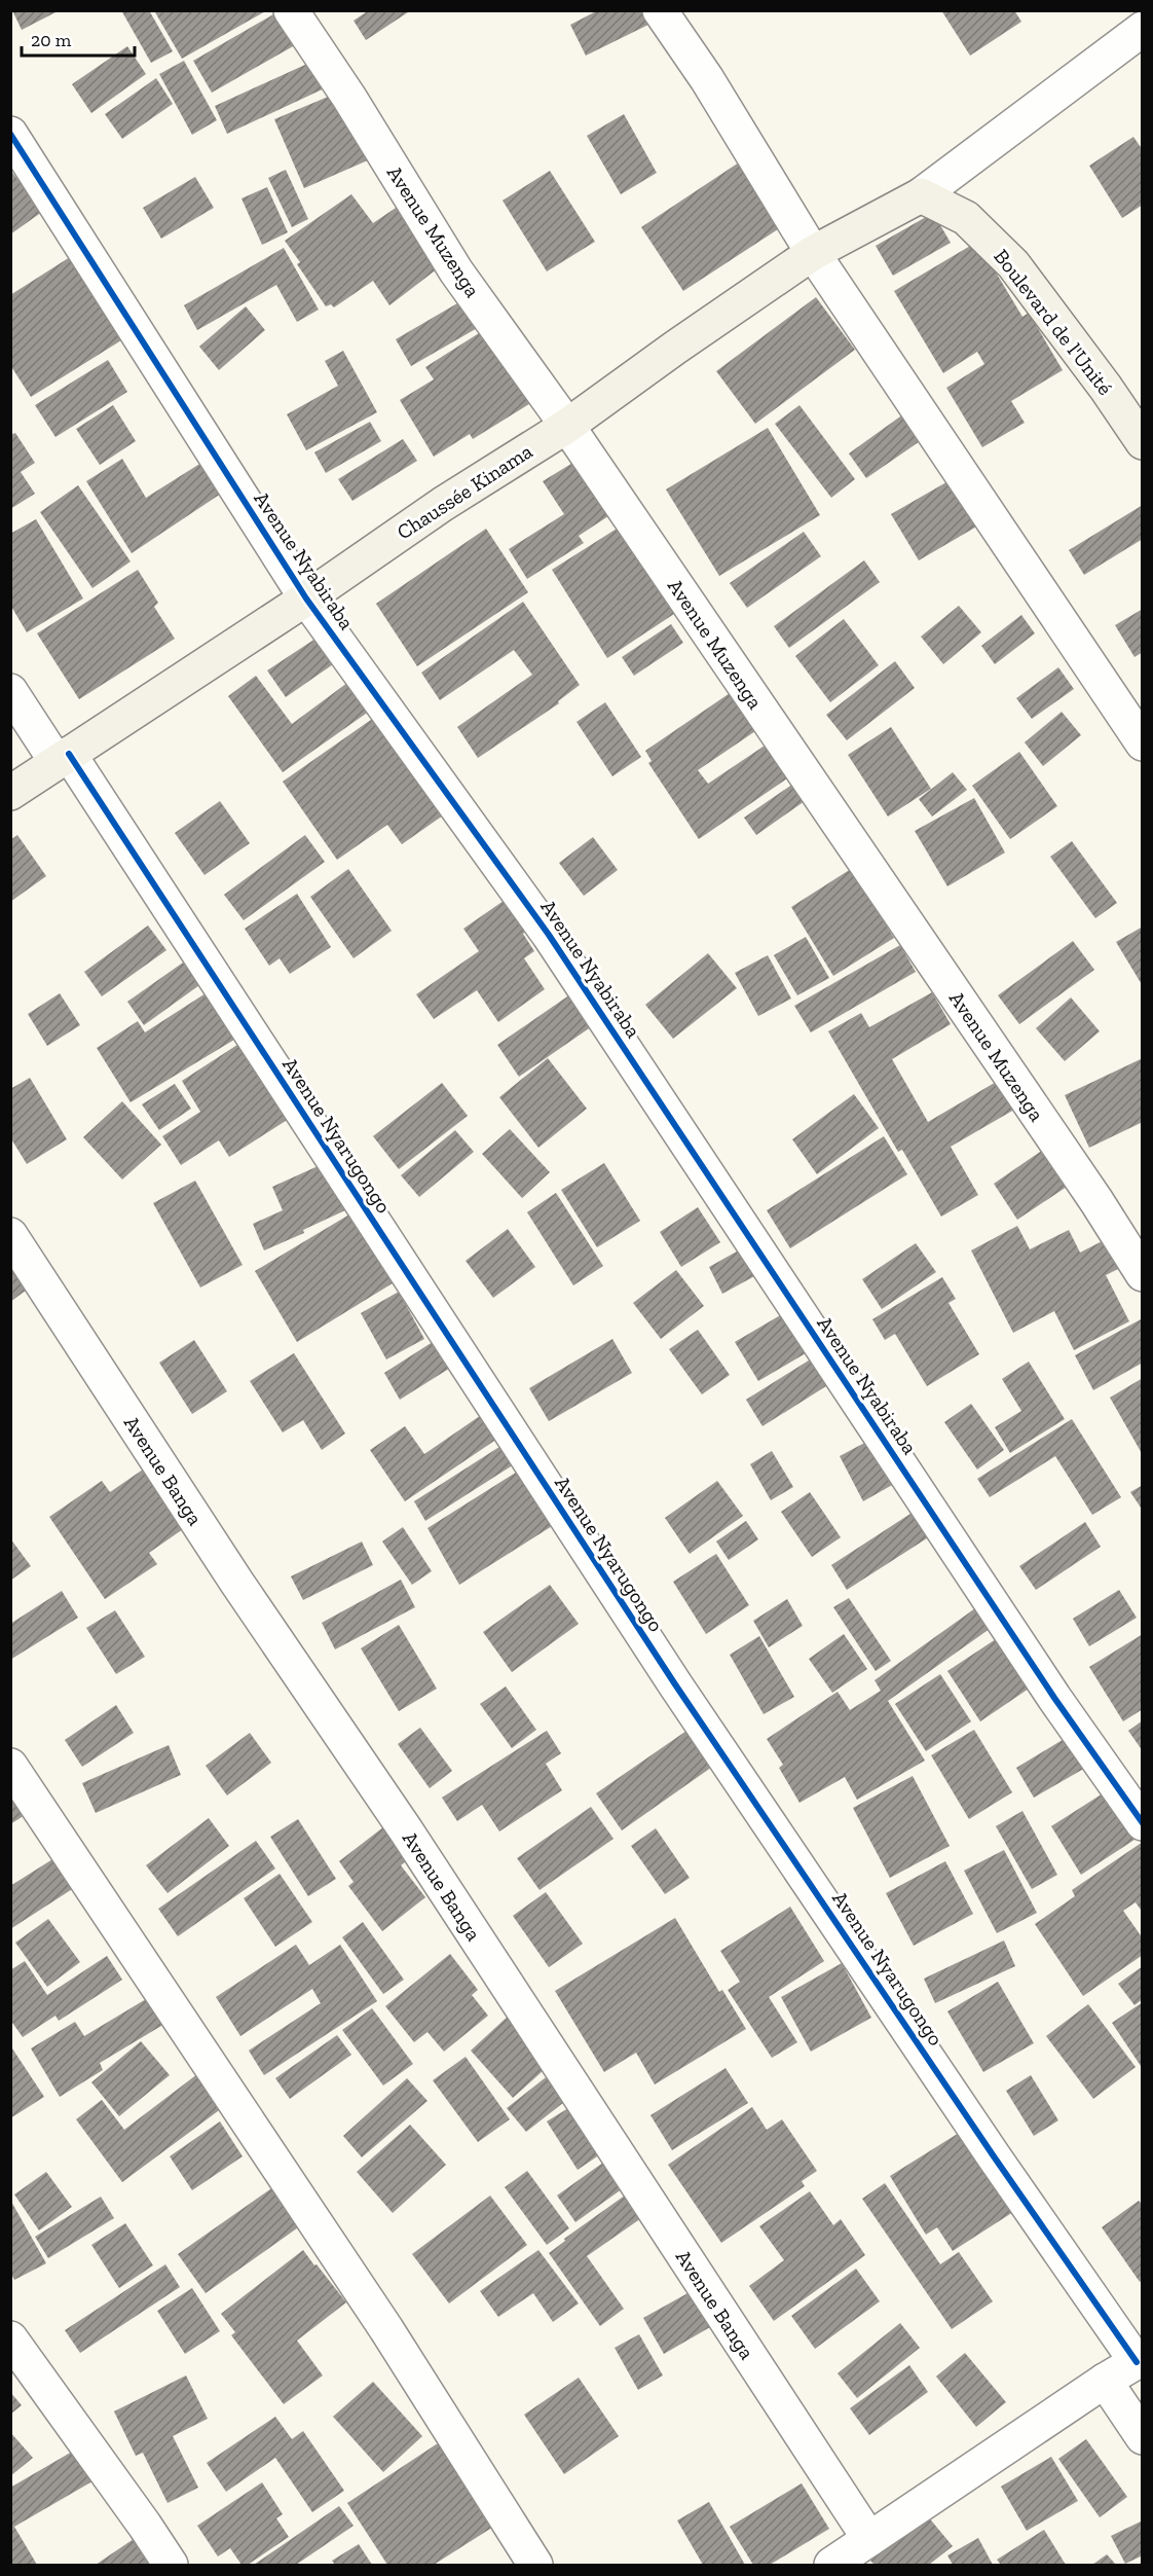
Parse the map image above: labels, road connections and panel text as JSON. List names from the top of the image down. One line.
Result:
{"streets":{"street":["Avenue Muzenga","Boulevard de l'Unité","Chaussée Kinama","Avenue Nyabiraba","Avenue Nyarugongo","Avenue Banga"]},"crossings":[["Avenue Muzenga","Chaussée Kinama"],["Boulevard de l'Unité","Chaussée Kinama"],["Chaussée Kinama","Avenue Nyabiraba"],["Chaussée Kinama","Avenue Nyarugongo"]],"scale_bar":"20 m"}
